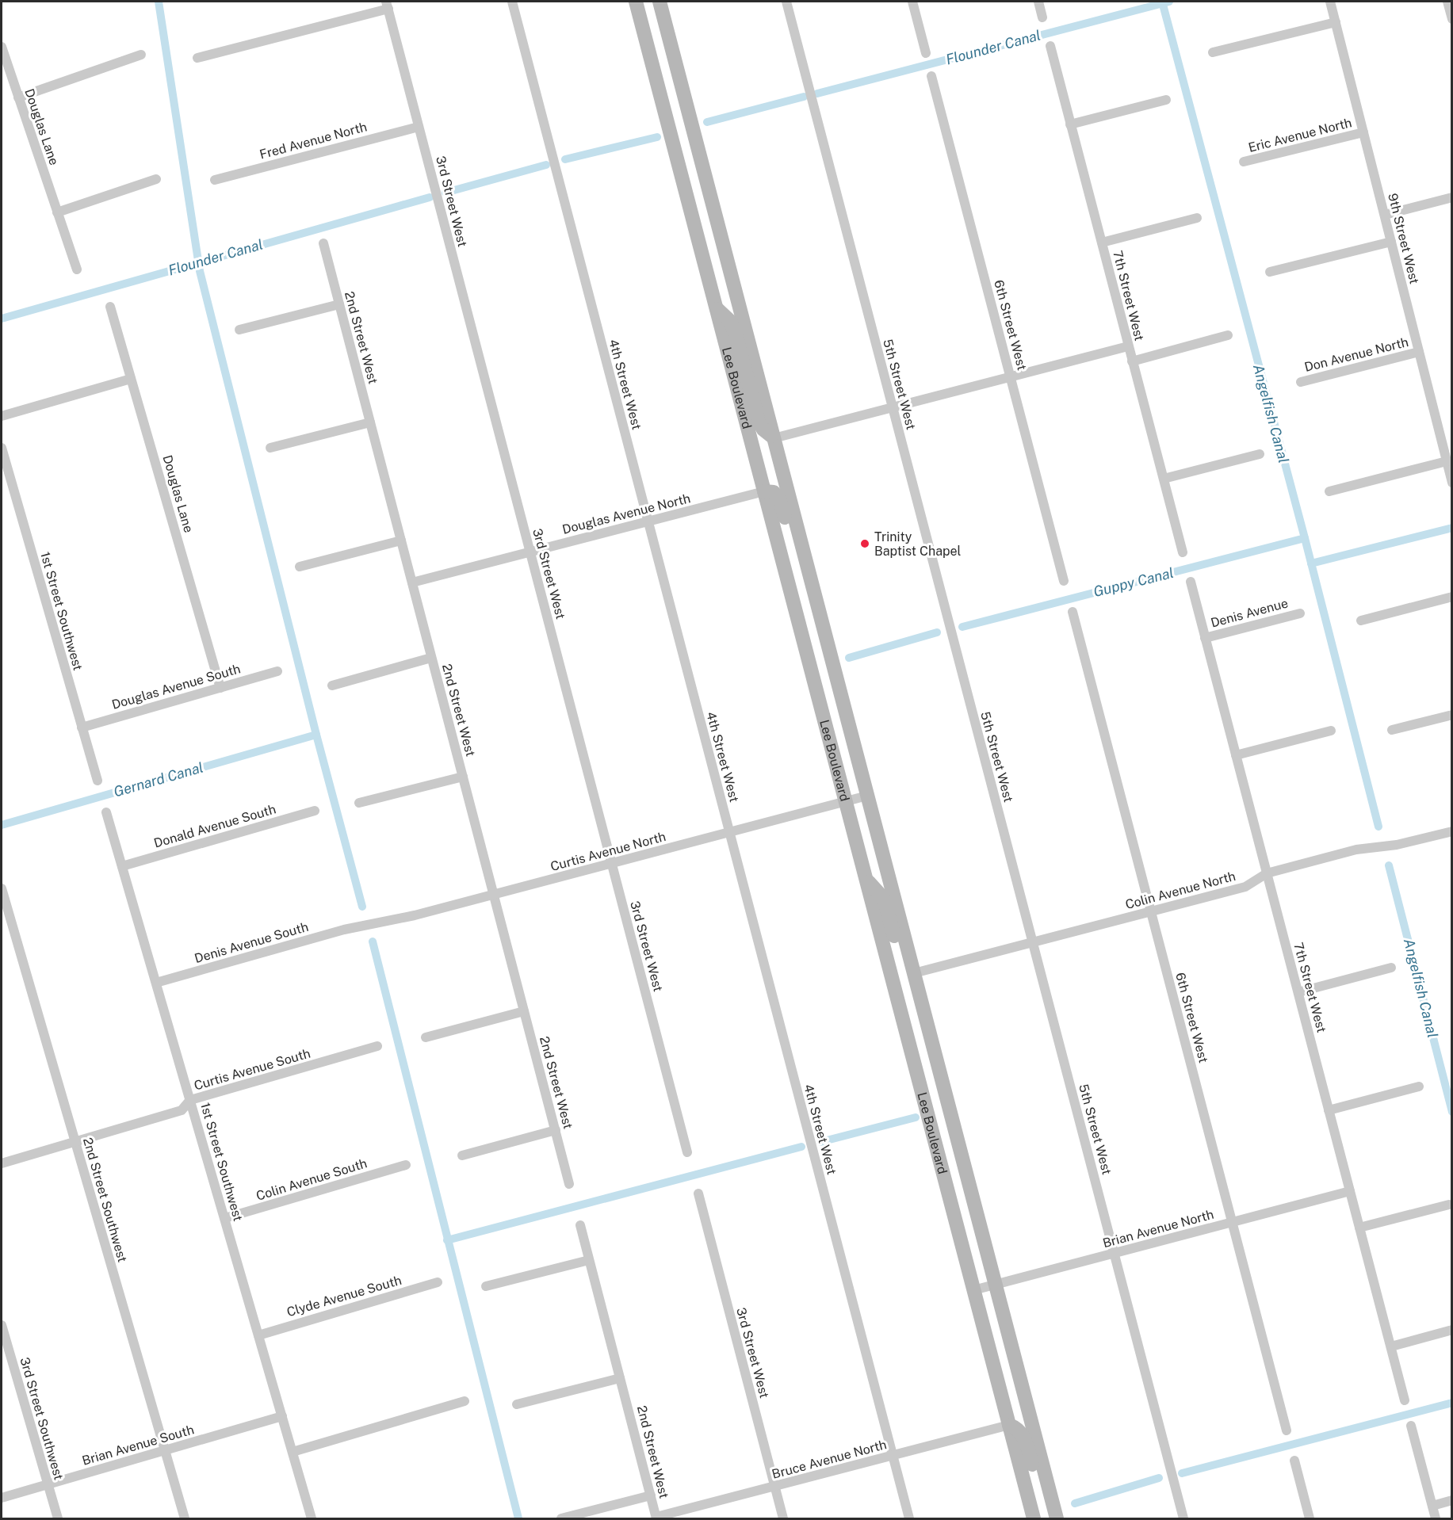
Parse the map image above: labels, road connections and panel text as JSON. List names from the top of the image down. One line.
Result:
{"streets":{"main road":["Lee Boulevard"],"street":["Douglas Lane","Eric Avenue North","Fred Avenue North","3rd Street West","9th Street West","7th Street West","6th Street West","2nd Street West","Don Avenue North","4th Street West","5th Street West","Douglas Avenue North","1st Street Southwest","Denis Avenue","Douglas Avenue South","Donald Avenue South","Curtis Avenue North","Colin Avenue North","Denis Avenue South","Curtis Avenue South","Colin Avenue South","2nd Street Southwest","Brian Avenue North","Clyde Avenue South","3rd Street Southwest","Brian Avenue South","Bruce Avenue North"]},"crossings":[["Douglas Lane","Douglas Avenue South"],["Eric Avenue North","9th Street West"],["Fred Avenue North","3rd Street West"],["3rd Street West","Douglas Avenue North"],["3rd Street West","Curtis Avenue North"],["3rd Street West","Bruce Avenue North"],["9th Street West","Don Avenue North"],["7th Street West","Denis Avenue"],["7th Street West","Colin Avenue North"],["7th Street West","Brian Avenue North"],["6th Street West","Colin Avenue North"],["6th Street West","Brian Avenue North"],["2nd Street West","Douglas Avenue North"],["2nd Street West","Curtis Avenue North"],["2nd Street West","Bruce Avenue North"],["4th Street West","Douglas Avenue North"],["4th Street West","Curtis Avenue North"],["4th Street West","Bruce Avenue North"],["5th Street West","Colin Avenue North"],["5th Street West","Brian Avenue North"],["Lee Boulevard","Douglas Avenue North"],["Lee Boulevard","Curtis Avenue North"],["Lee Boulevard","Colin Avenue North"],["Lee Boulevard","Brian Avenue North"],["Lee Boulevard","Bruce Avenue North"],["1st Street Southwest","Douglas Avenue South"],["1st Street Southwest","Donald Avenue South"],["1st Street Southwest","Denis Avenue South"],["1st Street Southwest","Curtis Avenue South"],["1st Street Southwest","Colin Avenue South"],["1st Street Southwest","Clyde Avenue South"],["1st Street Southwest","Brian Avenue South"],["Curtis Avenue North","Denis Avenue South"],["Curtis Avenue South","2nd Street Southwest"],["2nd Street Southwest","Brian Avenue South"],["3rd Street Southwest","Brian Avenue South"]],"water":["Flounder Canal","Angelfish Canal","Guppy Canal","Gernard Canal"],"places":["Trinity Baptist Chapel"]}
